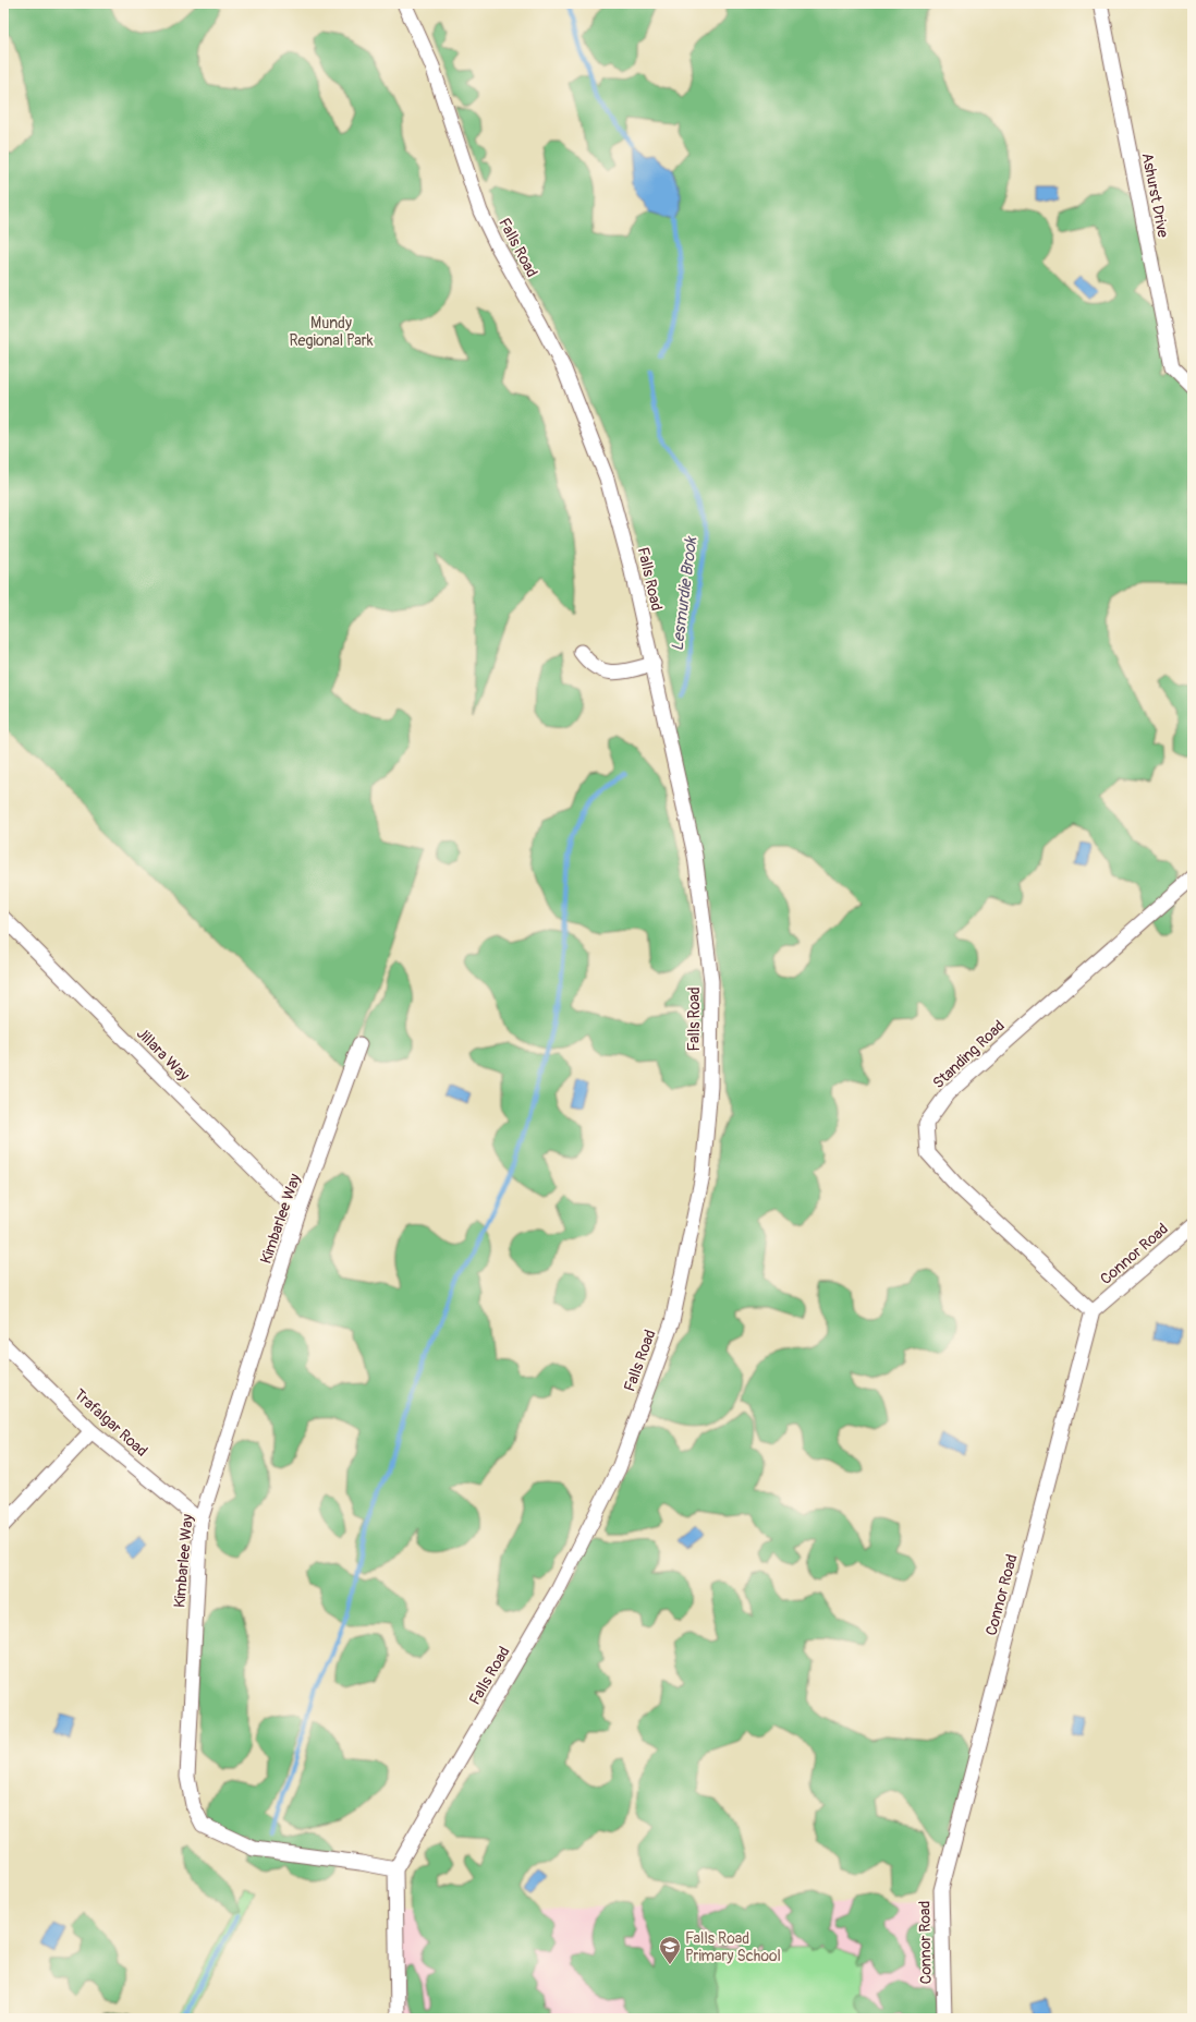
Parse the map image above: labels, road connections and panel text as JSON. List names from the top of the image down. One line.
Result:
{"streets":{"street":["Ashurst Drive","Falls Road","Jillara Way","Standing Road","Kimbarlee Way","Connor Road","Trafalgar Road"]},"crossings":[["Falls Road","Kimbarlee Way"],["Jillara Way","Kimbarlee Way"],["Standing Road","Connor Road"],["Kimbarlee Way","Trafalgar Road"]],"water":["Lesmurdie Brook"],"parks":["Mundy Regional Park"],"places":{"school or university":["Falls Road Primary School"]}}
